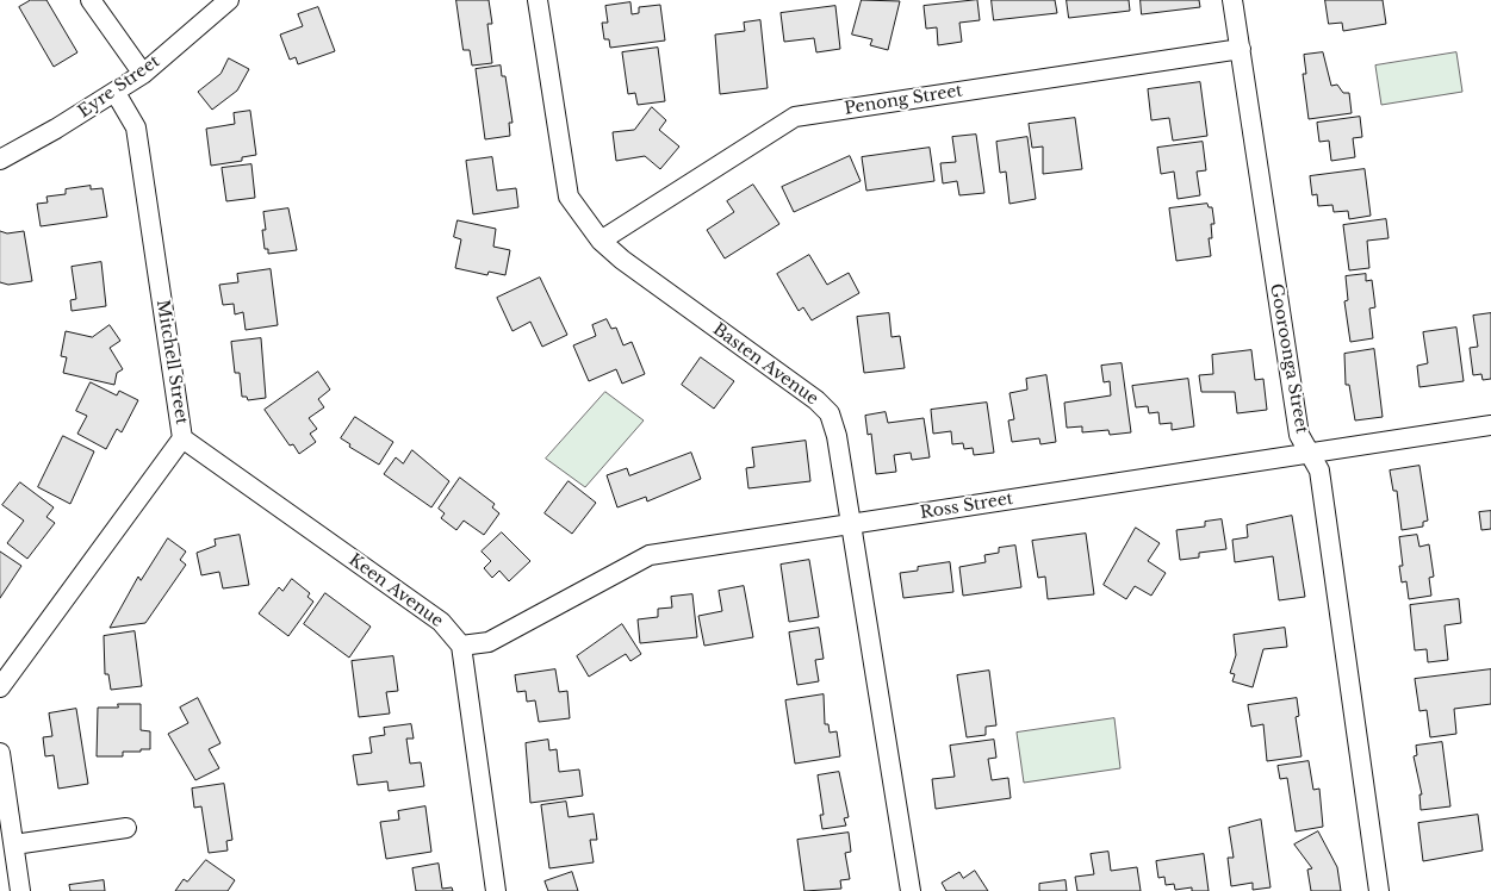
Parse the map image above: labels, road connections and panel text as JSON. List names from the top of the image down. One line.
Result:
{"streets":{"street":["Eyre Street","Penong Street","Gooroonga Street","Mitchell Street","Basten Avenue","Ross Street","Keen Avenue"]},"crossings":[["Eyre Street","Mitchell Street"],["Penong Street","Gooroonga Street"],["Penong Street","Basten Avenue"],["Gooroonga Street","Ross Street"],["Mitchell Street","Keen Avenue"],["Basten Avenue","Ross Street"],["Ross Street","Keen Avenue"]]}
